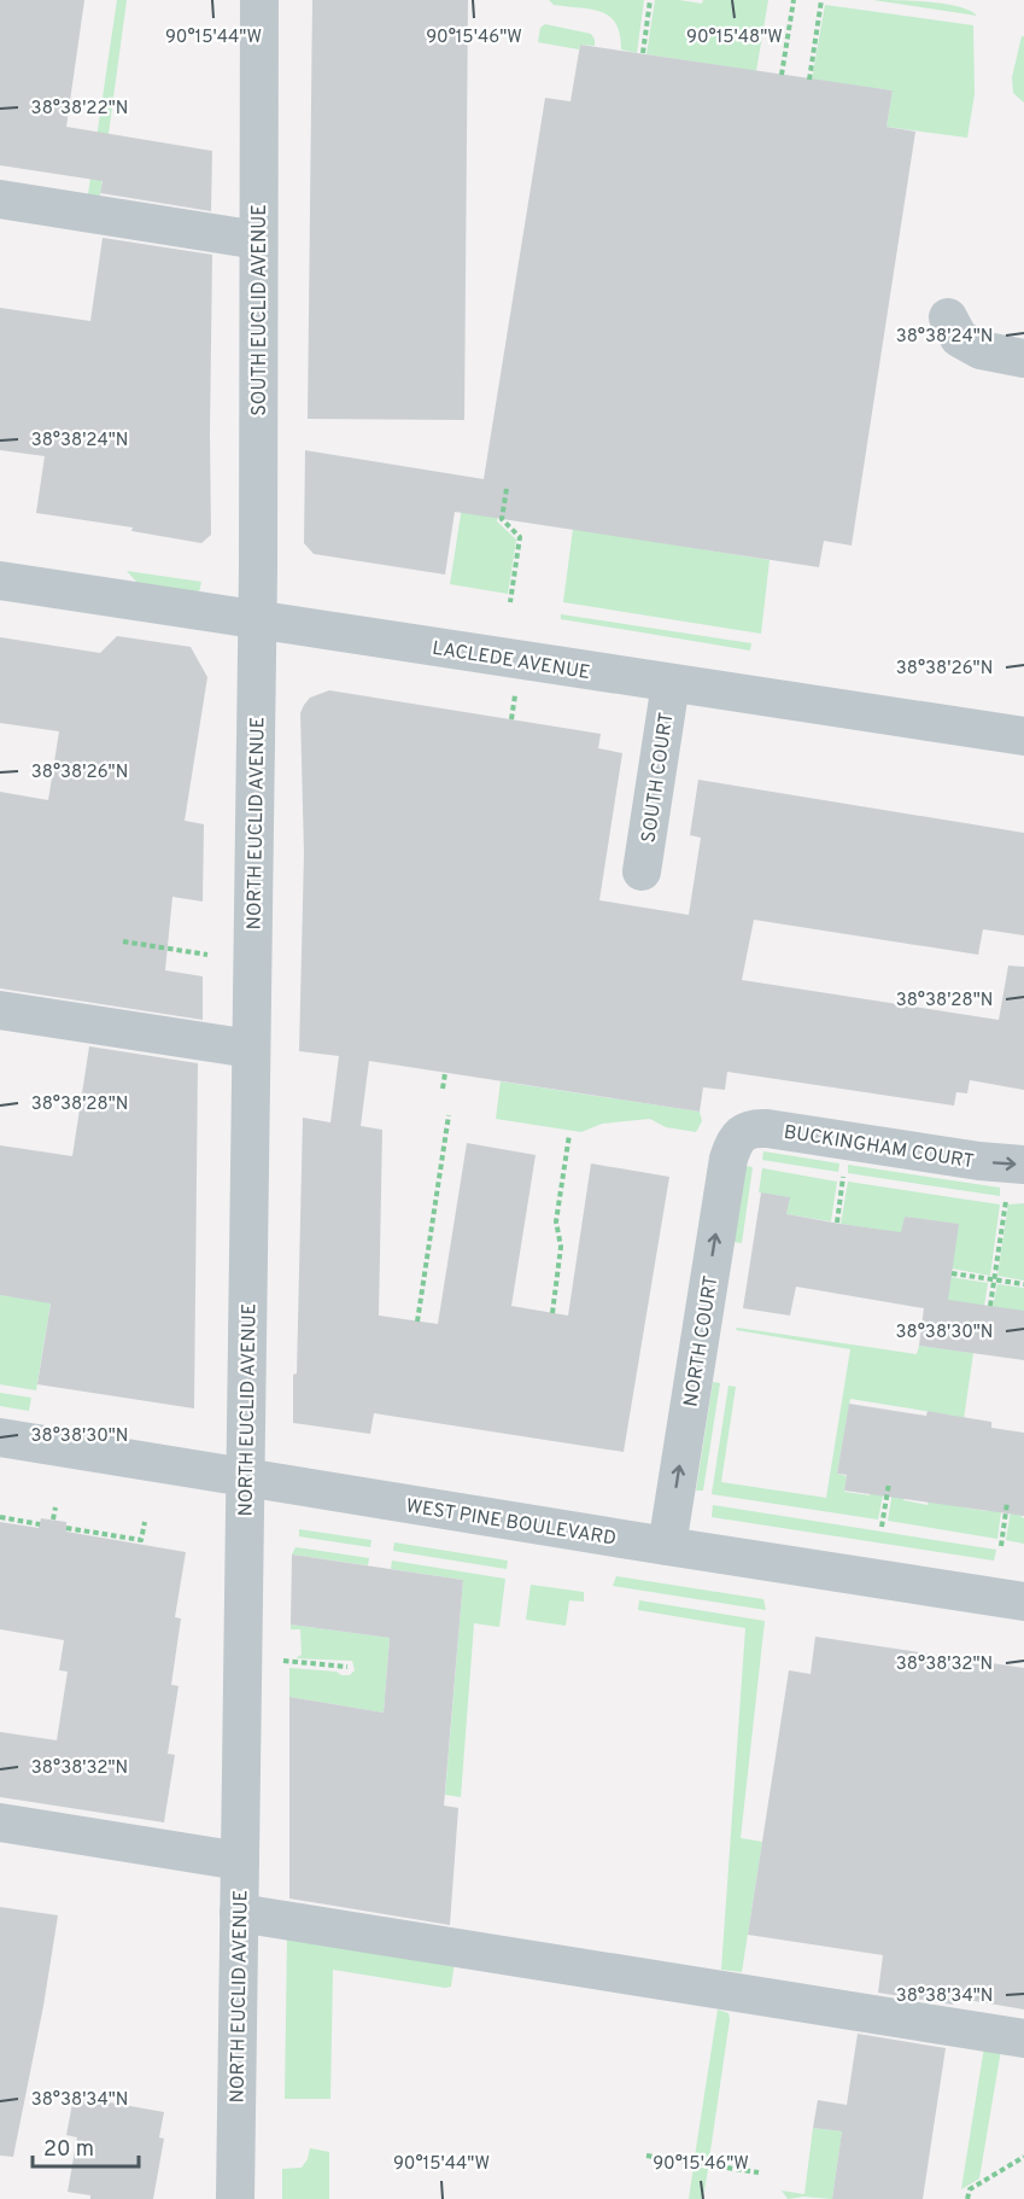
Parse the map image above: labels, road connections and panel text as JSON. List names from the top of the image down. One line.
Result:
{"streets":{"street":["SOUTH EUCLID AVENUE","LACLEDE AVENUE","SOUTH COURT","NORTH EUCLID AVENUE","BUCKINGHAM COURT","NORTH COURT","WEST PINE BOULEVARD"]},"crossings":[["SOUTH EUCLID AVENUE","LACLEDE AVENUE"],["SOUTH EUCLID AVENUE","NORTH EUCLID AVENUE"],["LACLEDE AVENUE","SOUTH COURT"],["LACLEDE AVENUE","NORTH EUCLID AVENUE"],["NORTH EUCLID AVENUE","WEST PINE BOULEVARD"],["BUCKINGHAM COURT","NORTH COURT"],["NORTH COURT","WEST PINE BOULEVARD"]],"one_way":["BUCKINGHAM COURT","NORTH COURT"],"scale_bar":"20 m","coordinates":["90°15'44\"W","90°15'46\"W","90°15'48\"W","38°38'22\"N","38°38'24\"N","38°38'26\"N","38°38'28\"N","38°38'30\"N","38°38'32\"N","38°38'34\"N"]}
